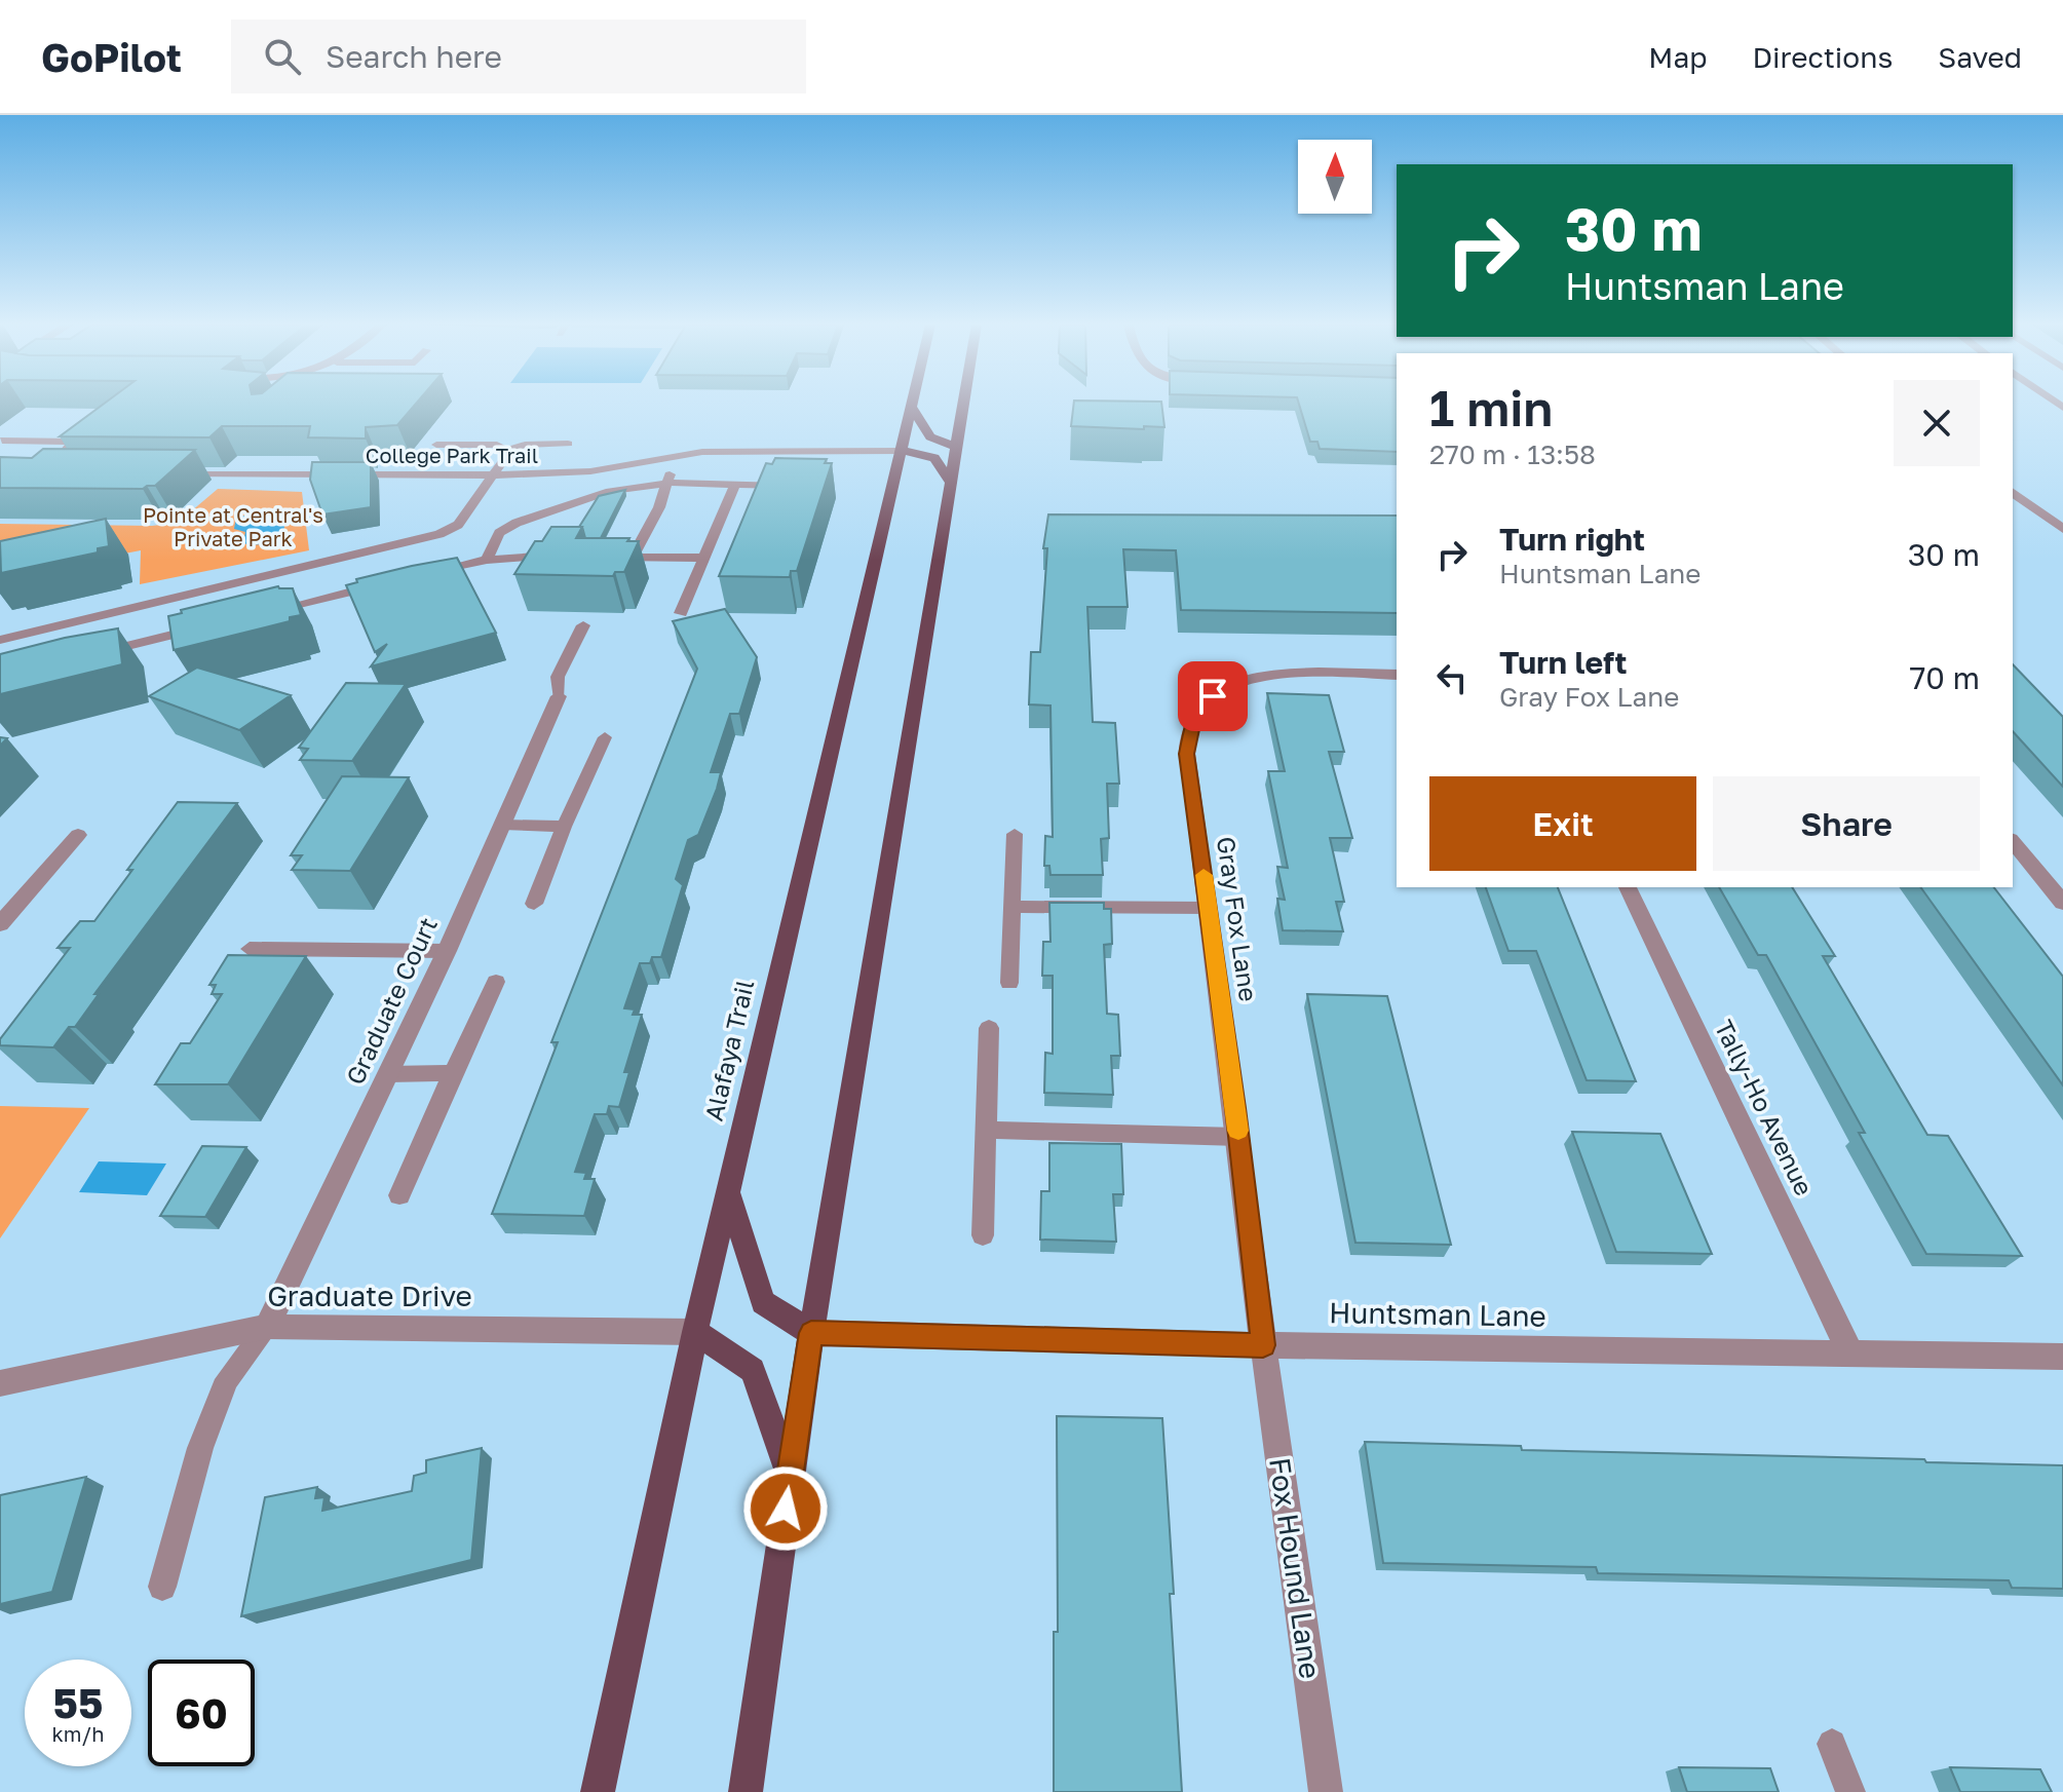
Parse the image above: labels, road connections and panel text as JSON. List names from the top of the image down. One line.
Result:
{"streets":{"main road":["Alafaya Trail"],"street":["Gray Fox Lane","Graduate Court","Tally-Ho Avenue","Graduate Drive","Huntsman Lane","Fox Hound Lane"],"lane":["College Park Trail"]},"crossings":[["College Park Trail","Alafaya Trail"],["Gray Fox Lane","Huntsman Lane"],["Gray Fox Lane","Fox Hound Lane"],["Graduate Court","Graduate Drive"],["Alafaya Trail","Graduate Drive"],["Tally-Ho Avenue","Huntsman Lane"],["Huntsman Lane","Fox Hound Lane"]],"parks":["Pointe at Central's Private Park"],"north":"top","page":{"header":"GoPilot","search":"Search here","nav":["Map","Directions","Saved"],"turn":["30 m","Huntsman Lane"],"heading":["1 min","270 m · 13:58"],"list":[{"name":"Turn right","note":"Huntsman Lane","value":"30 m"},{"name":"Turn left","note":"Gray Fox Lane","value":"70 m"}],"buttons":["Exit","Share"],"speed":"55 km/h","limit":"60"}}
